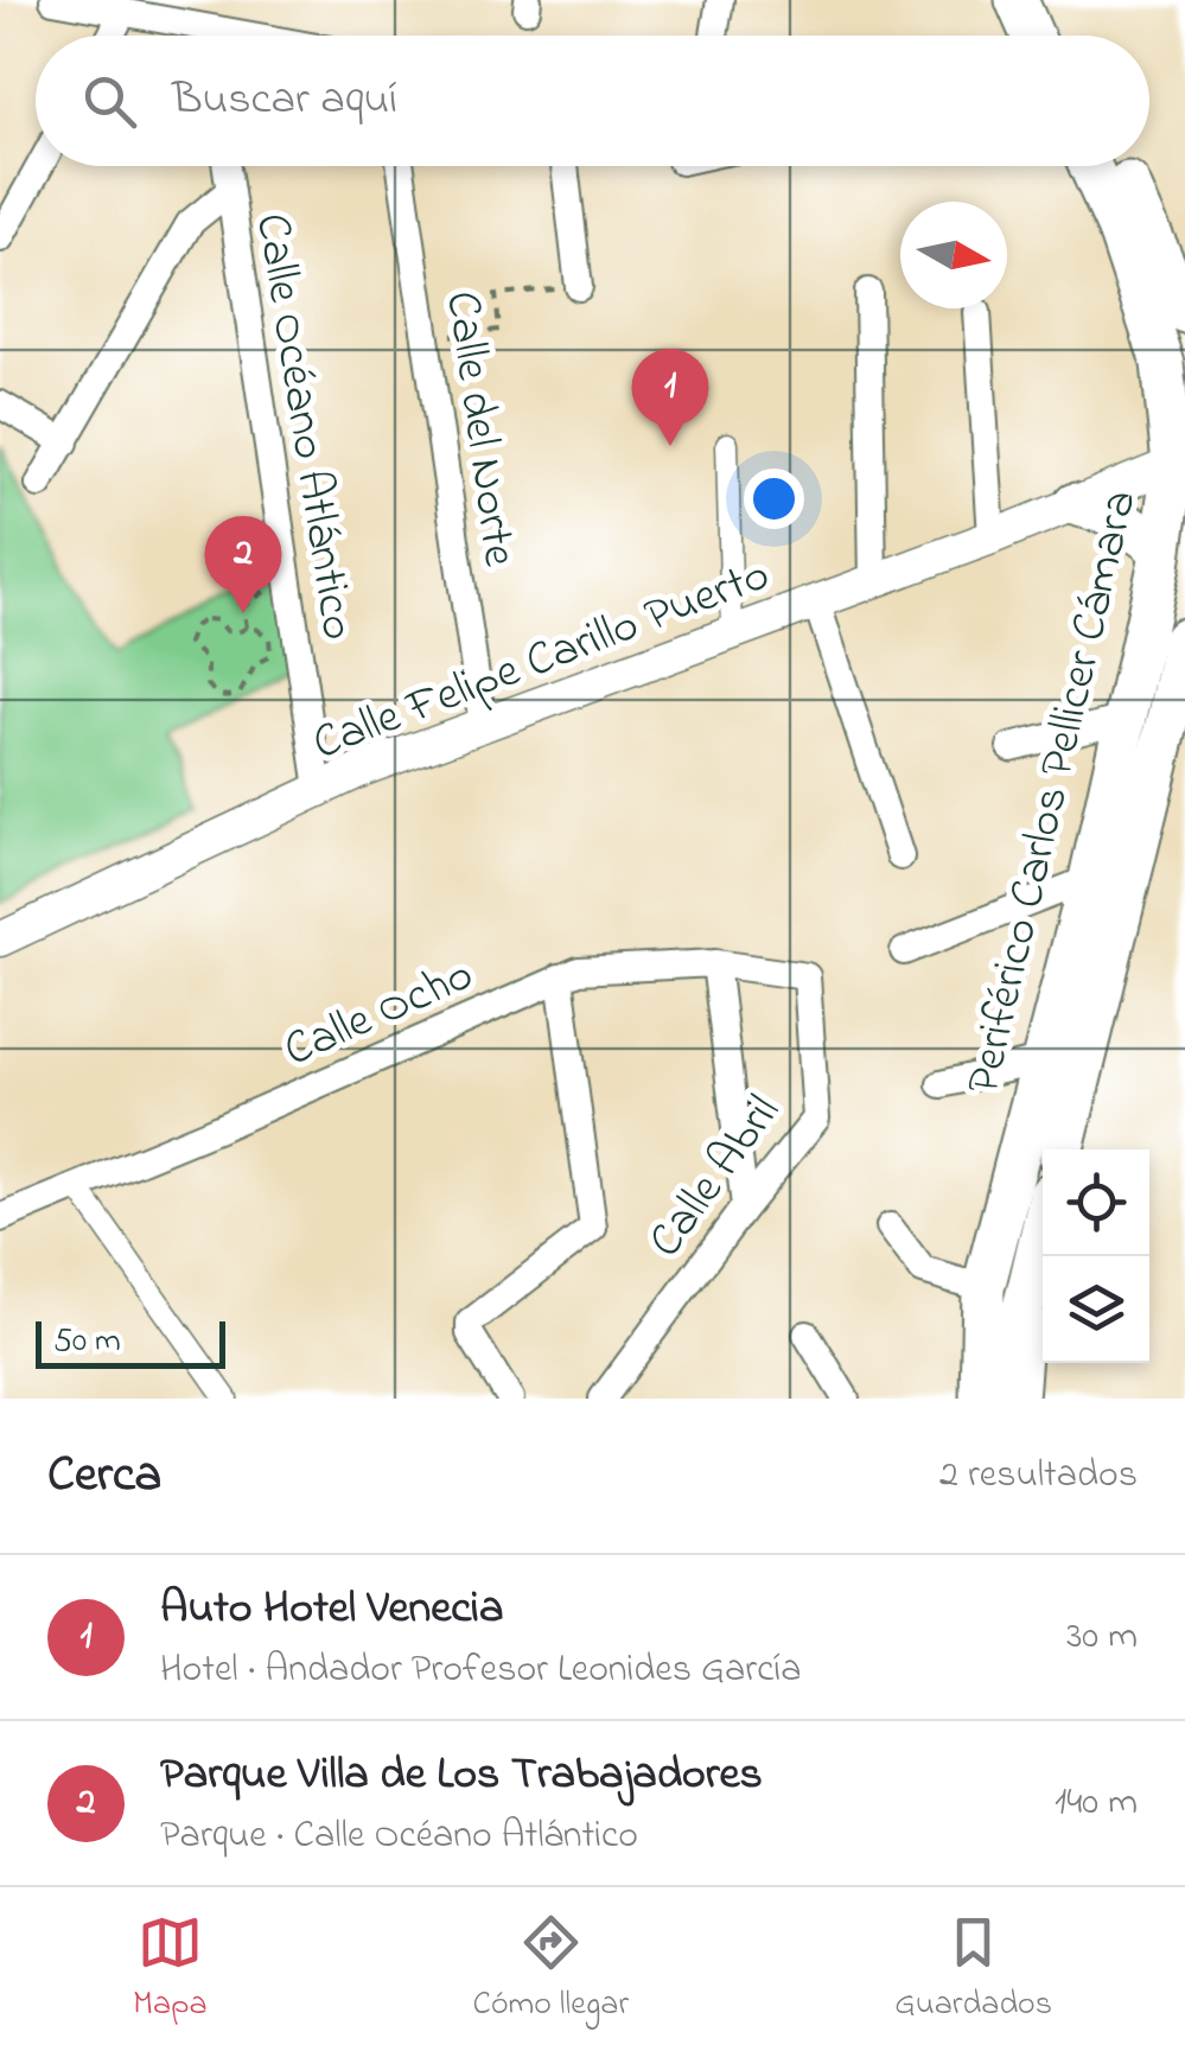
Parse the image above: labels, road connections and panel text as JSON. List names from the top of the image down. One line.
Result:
{"streets":{"main road":["Periférico Carlos Pellicer Cámara"],"street":["Calle Océano Atlántico","Calle del Norte","Calle Felipe Carillo Puerto","Calle Ocho","Calle Abril"]},"crossings":[["Calle Océano Atlántico","Calle Felipe Carillo Puerto"],["Calle del Norte","Calle Felipe Carillo Puerto"],["Calle Felipe Carillo Puerto","Periférico Carlos Pellicer Cámara"],["Calle Ocho","Calle Abril"]],"scale_bar":"50 m","north":"right","page":{"search":"Buscar aquí","pins":["1","2"],"scale":"50 m","heading":["Cerca","2 resultados"],"list":[{"mark":"1","name":"Auto Hotel Venecia","note":"Hotel · Andador Profesor Leonides García","value":"30 m"},{"mark":"2","name":"Parque Villa de Los Trabajadores","note":"Parque · Calle Océano Atlántico","value":"140 m"}],"nav":["Mapa","Cómo llegar","Guardados"]}}
